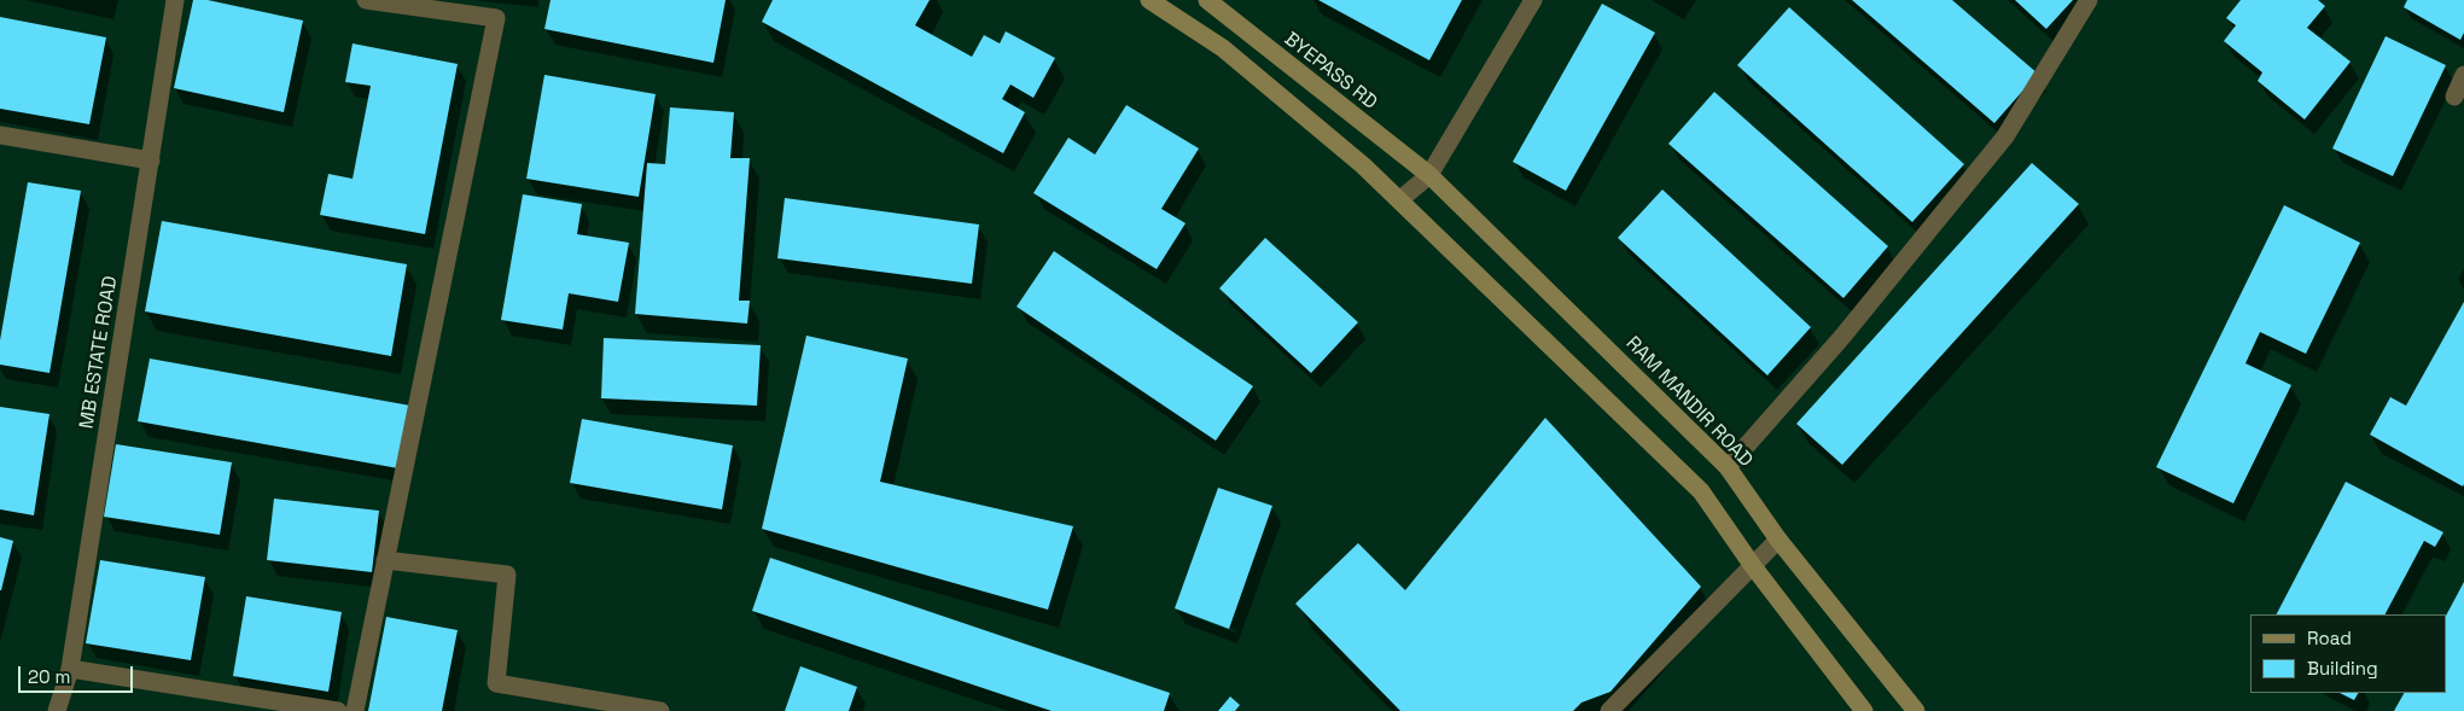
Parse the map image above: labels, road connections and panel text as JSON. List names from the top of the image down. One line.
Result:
{"streets":{"main road":["BYEPASS RD","RAM MANDIR ROAD"],"street":["MB ESTATE ROAD"]},"crossings":[["BYEPASS RD","RAM MANDIR ROAD"]],"legend":["Road","Building"],"scale_bar":"20 m"}
